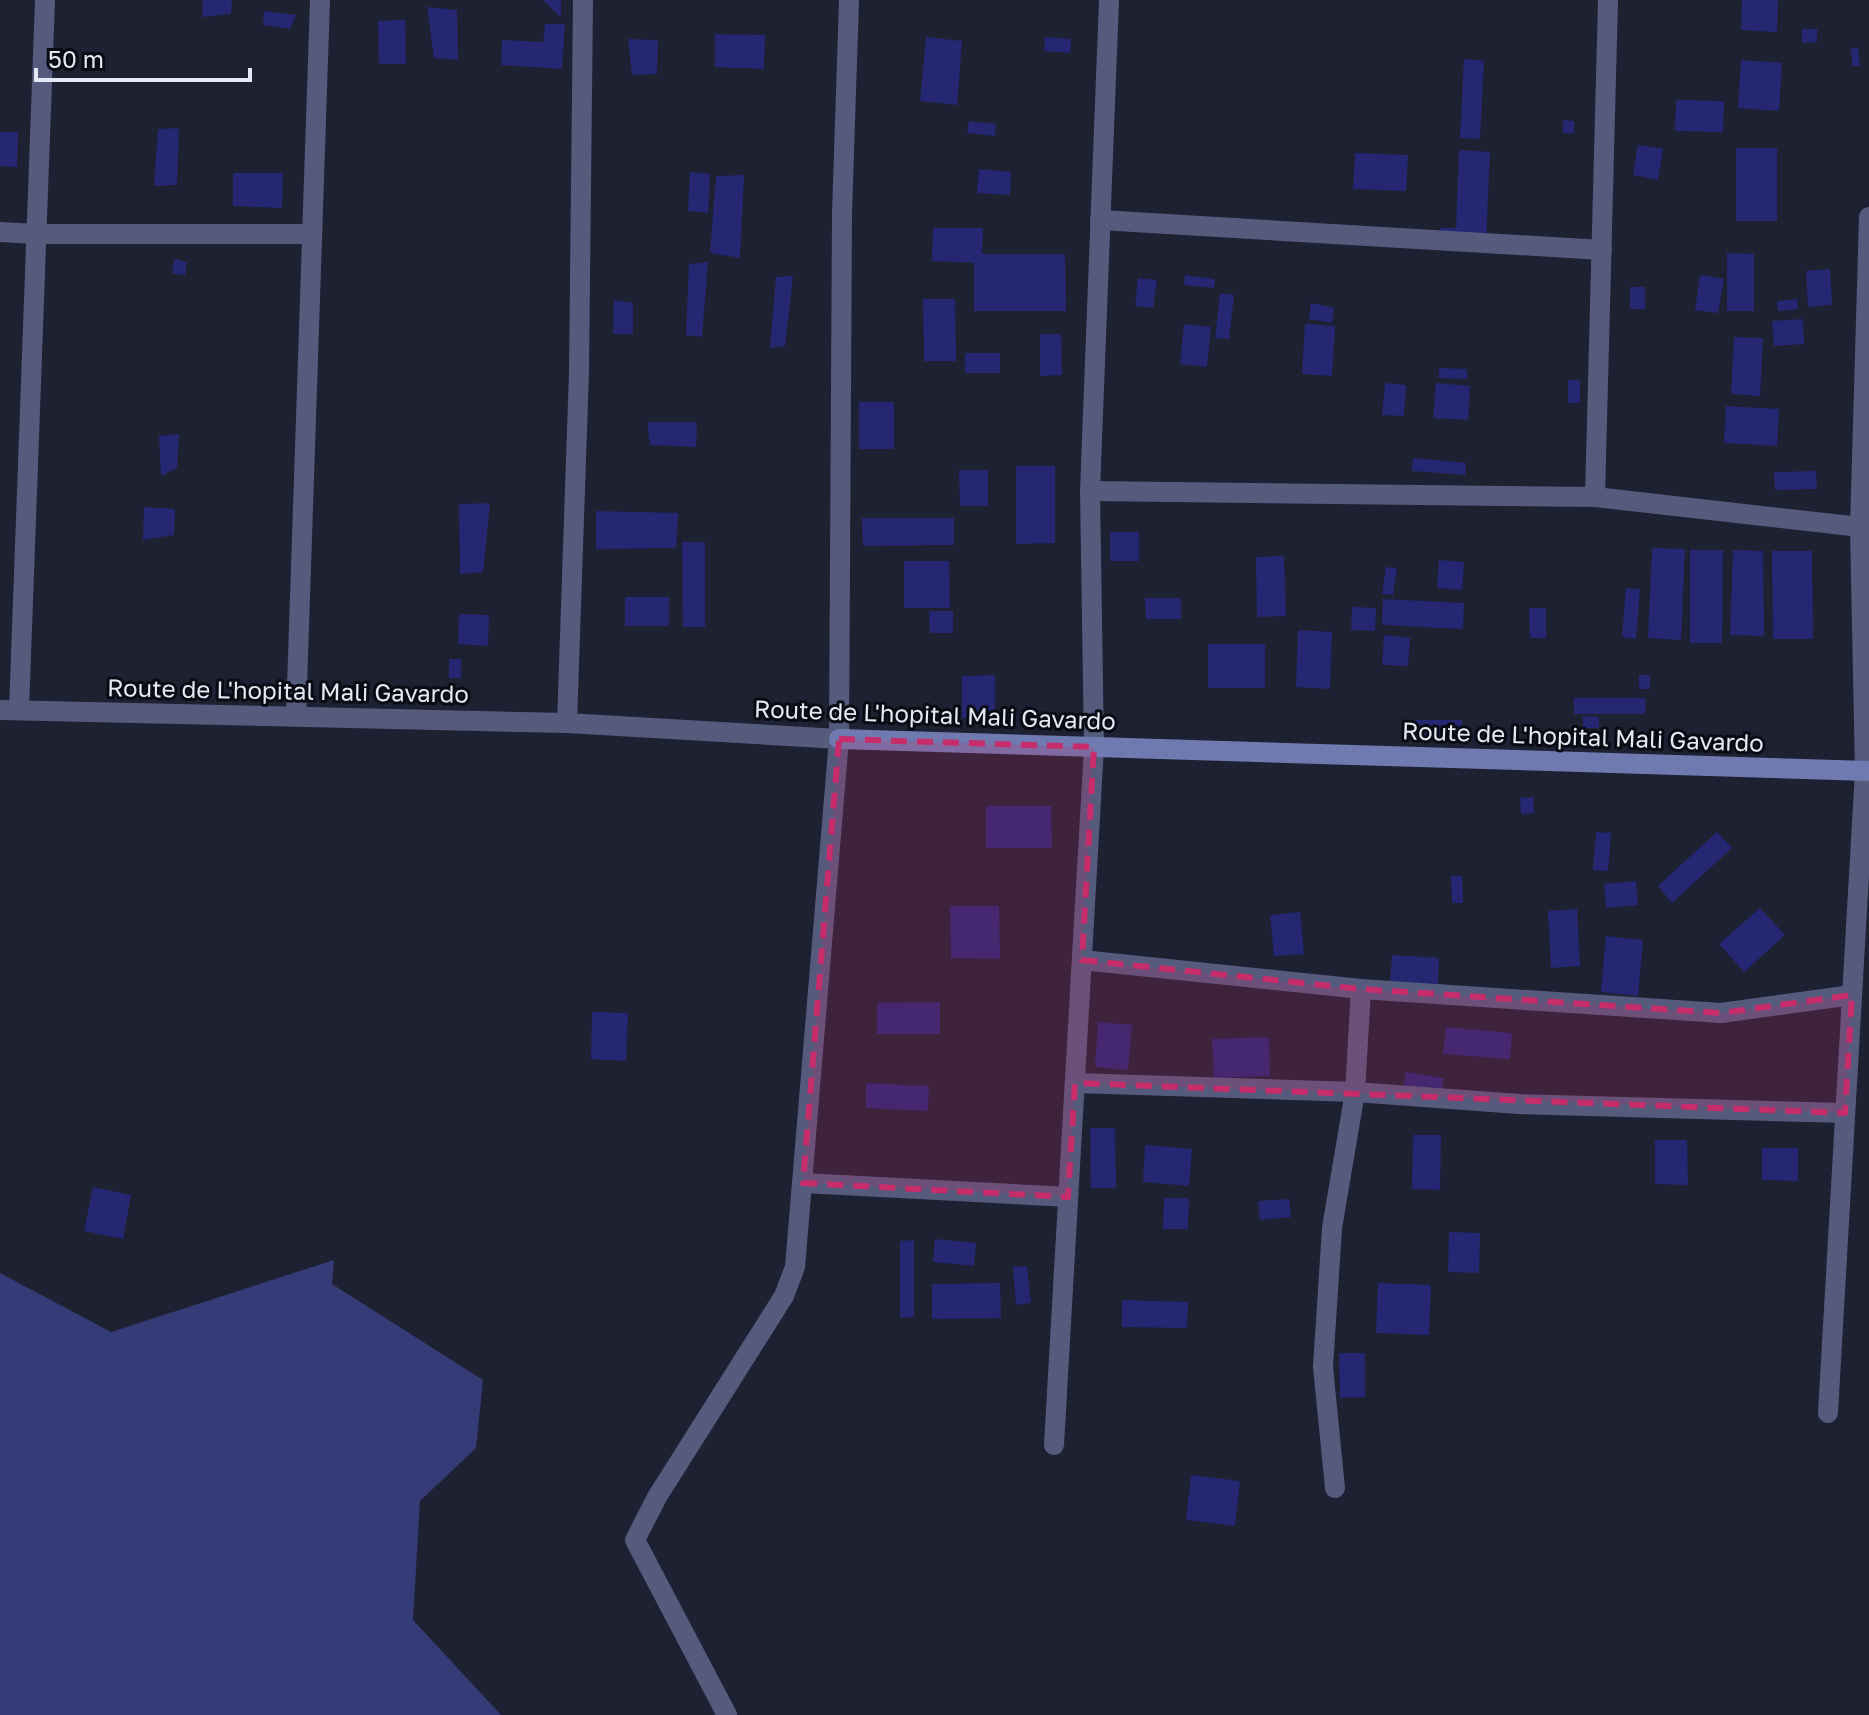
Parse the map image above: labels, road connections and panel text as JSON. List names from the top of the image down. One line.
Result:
{"streets":{"main road":["Route de L'hopital Mali Gavardo"]},"scale_bar":"50 m"}
